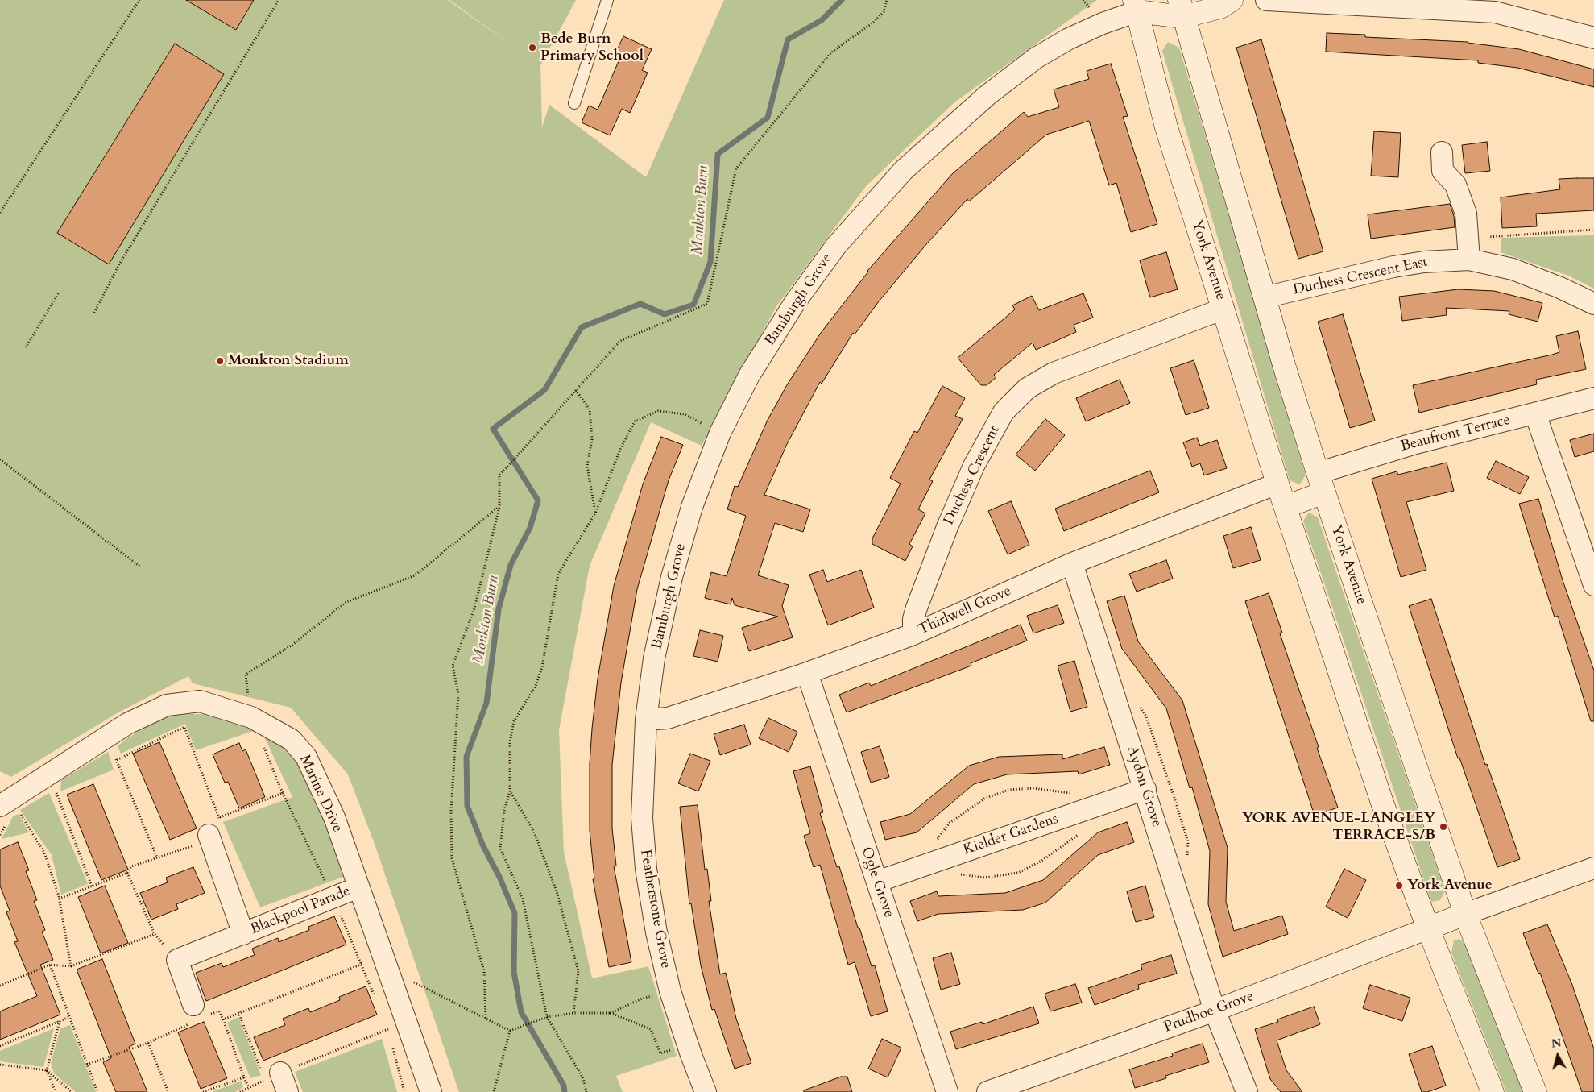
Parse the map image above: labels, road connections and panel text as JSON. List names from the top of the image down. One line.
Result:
{"streets":{"main road":["York Avenue"],"street":["Duchess Crescent East","Bamburgh Grove","Beaufront Terrace","Duchess Crescent","Thirlwell Grove","Aydon Grove","Marine Drive","Kielder Gardens","Ogle Grove","Featherstone Grove","Blackpool Parade","Prudhoe Grove"]},"crossings":[["York Avenue","Duchess Crescent East"],["York Avenue","Bamburgh Grove"],["York Avenue","Beaufront Terrace"],["York Avenue","Duchess Crescent"],["York Avenue","Thirlwell Grove"],["York Avenue","Prudhoe Grove"],["Bamburgh Grove","Thirlwell Grove"],["Bamburgh Grove","Featherstone Grove"],["Duchess Crescent","Thirlwell Grove"],["Thirlwell Grove","Aydon Grove"],["Thirlwell Grove","Ogle Grove"],["Thirlwell Grove","Featherstone Grove"],["Aydon Grove","Kielder Gardens"],["Aydon Grove","Prudhoe Grove"],["Marine Drive","Blackpool Parade"],["Kielder Gardens","Ogle Grove"]],"water":["Monkton Burn"],"places":["Bede Burn Primary School","Monkton Stadium","YORK AVENUE-LANGLEY TERRACE-S/B","York Avenue"],"north":"top"}
